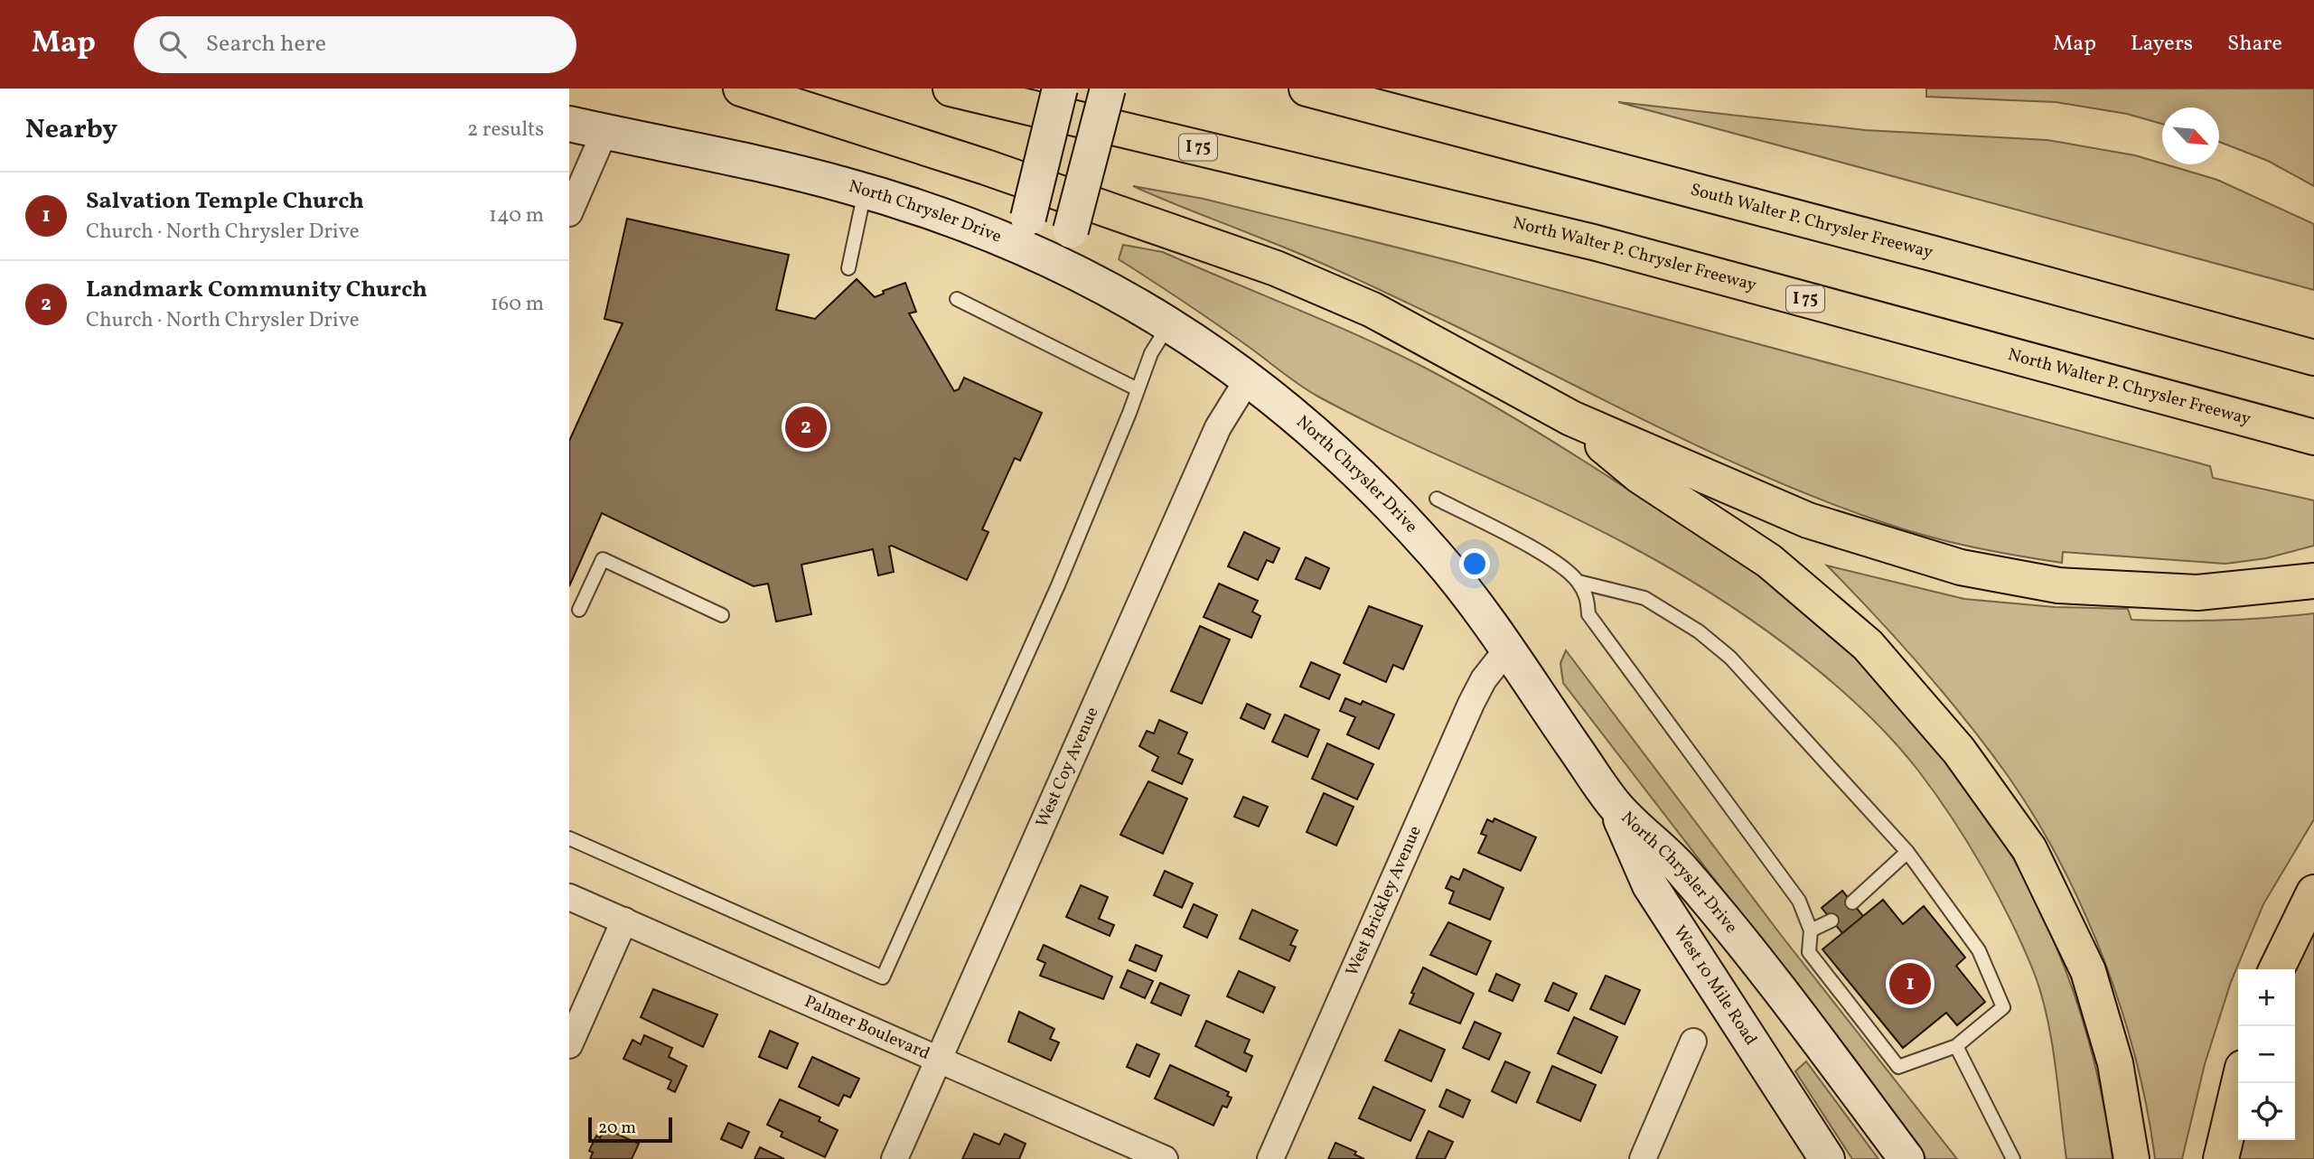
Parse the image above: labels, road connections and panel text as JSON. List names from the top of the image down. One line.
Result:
{"streets":{"highway":["I 75","South Walter P. Chrysler Freeway","North Walter P. Chrysler Freeway"],"main road":["North Chrysler Drive","West 10 Mile Road"],"street":["West Coy Avenue","West Brickley Avenue","Palmer Boulevard"]},"crossings":[["North Chrysler Drive","West Coy Avenue"],["North Chrysler Drive","West Brickley Avenue"],["North Chrysler Drive","West 10 Mile Road"],["West Coy Avenue","Palmer Boulevard"]],"scale_bar":"20 m","north":"bottom right","page":{"header":"Map","search":"Search here","nav":["Map","Layers","Share"],"heading":["Nearby","2 results"],"list":[{"mark":"1","name":"Salvation Temple Church","note":"Church · North Chrysler Drive","value":"140 m"},{"mark":"2","name":"Landmark Community Church","note":"Church · North Chrysler Drive","value":"160 m"}],"pins":["2","1"],"map_buttons":["+","−"],"scale":"20 m"}}
